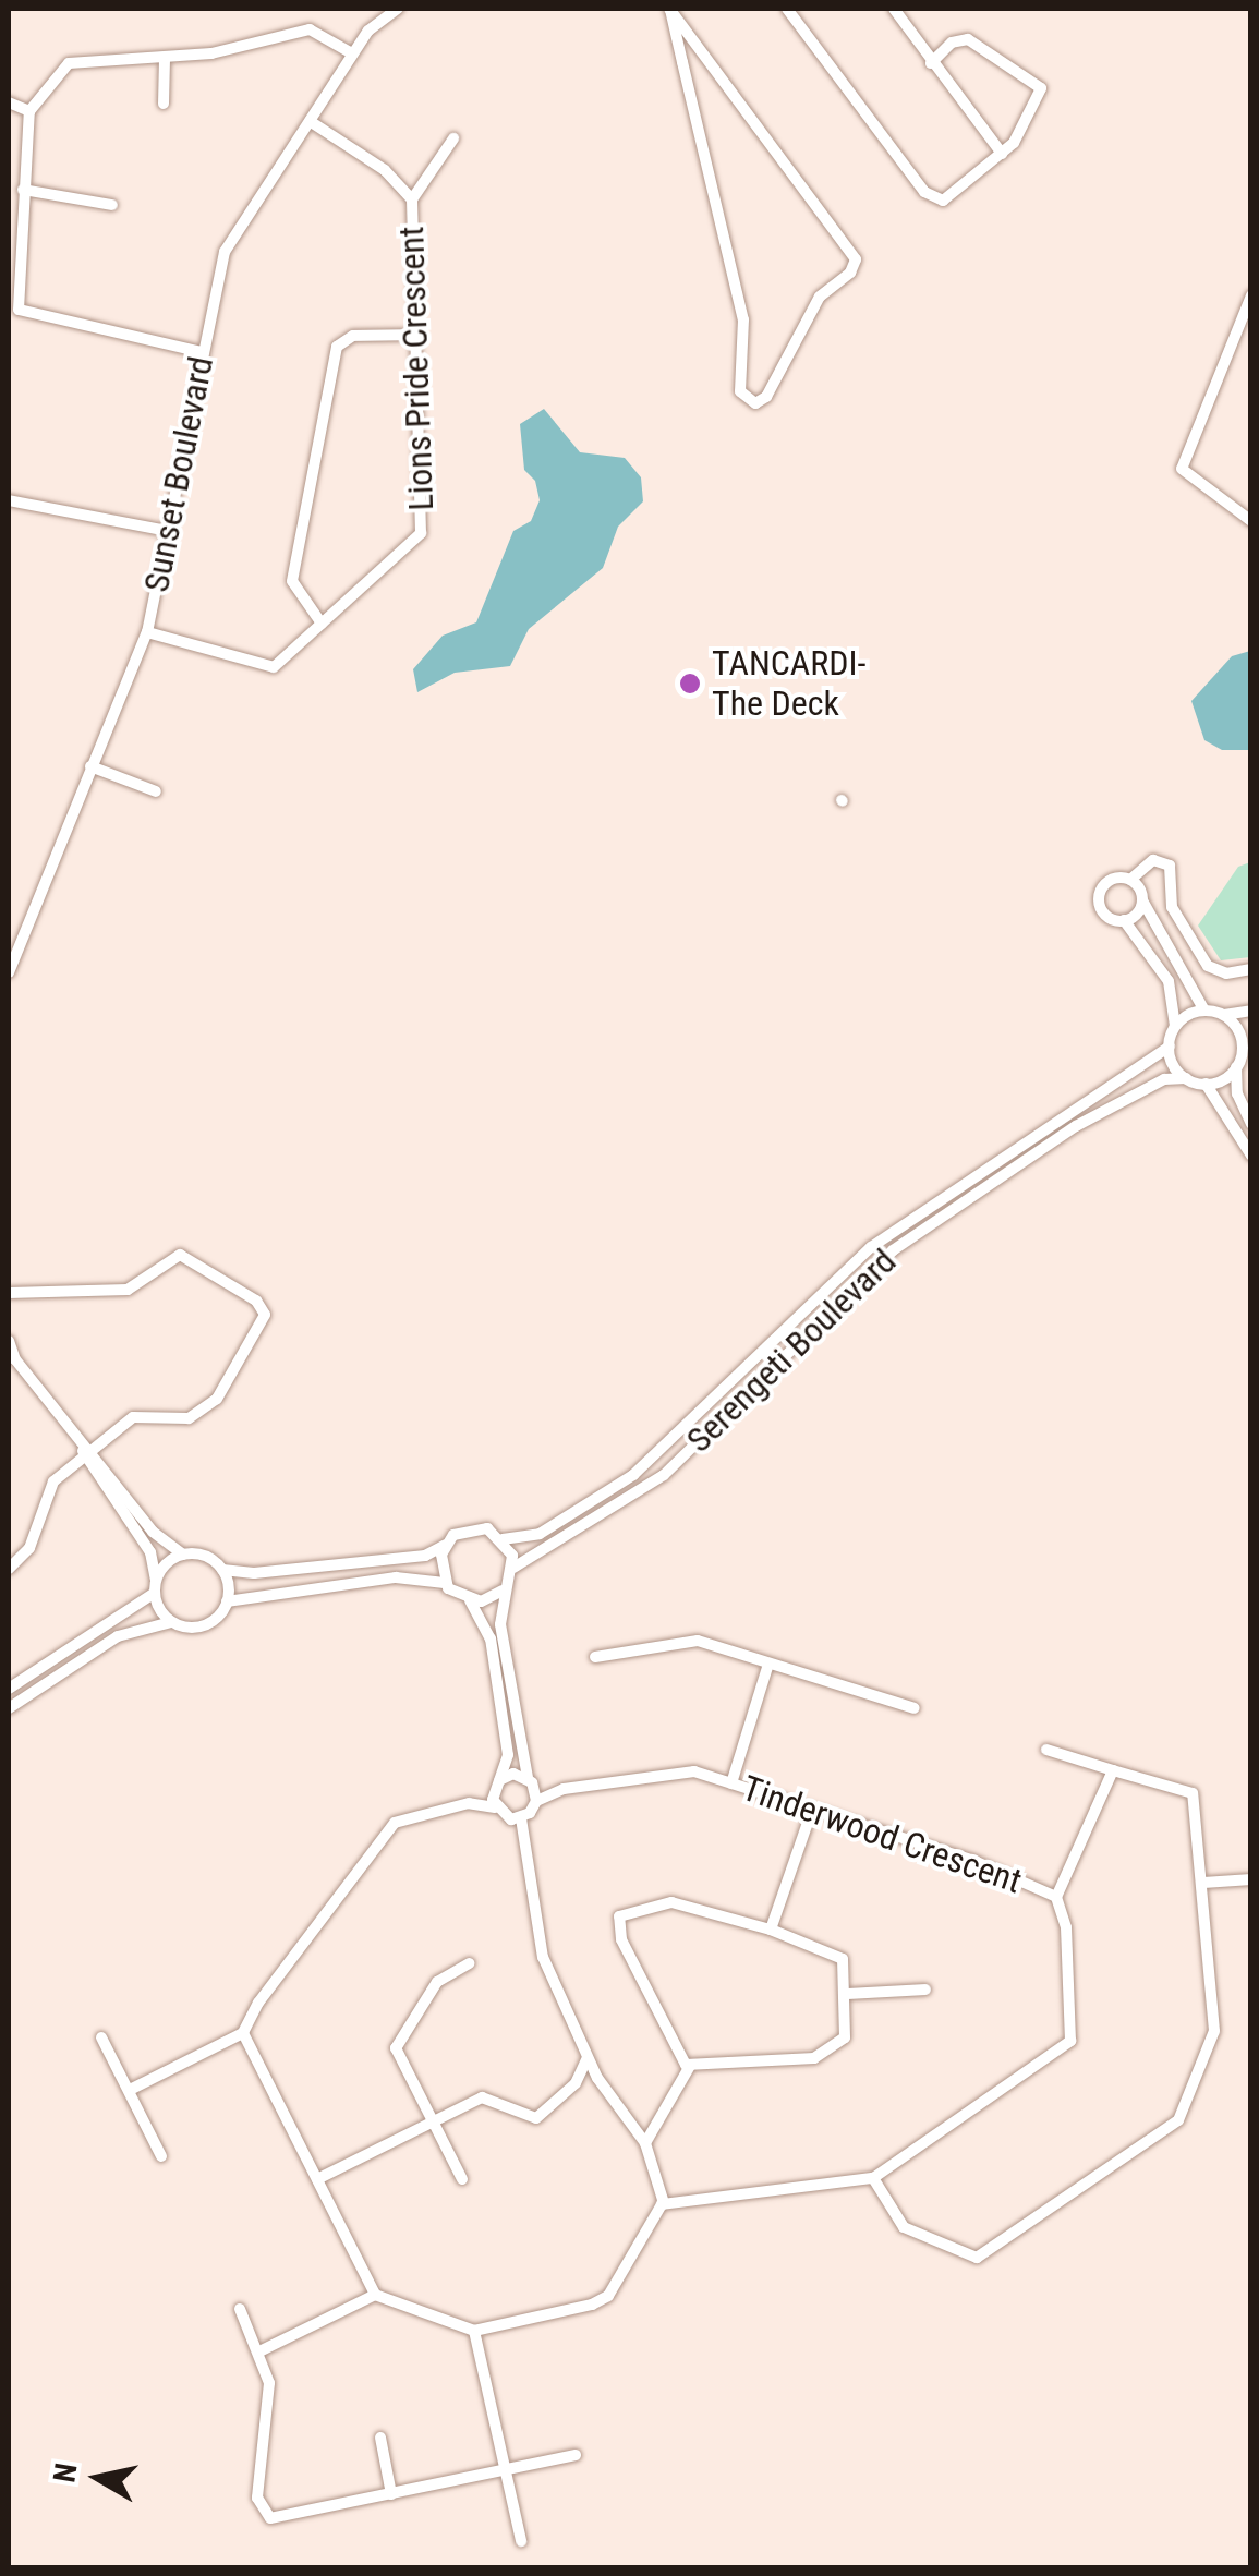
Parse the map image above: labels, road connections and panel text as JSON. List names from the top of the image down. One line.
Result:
{"streets":{"street":["Lions Pride Crescent","Sunset Boulevard","Serengeti Boulevard","Tinderwood Crescent"]},"crossings":[["Lions Pride Crescent","Sunset Boulevard"]],"places":["TANCARDI- The Deck"],"north":"left"}
